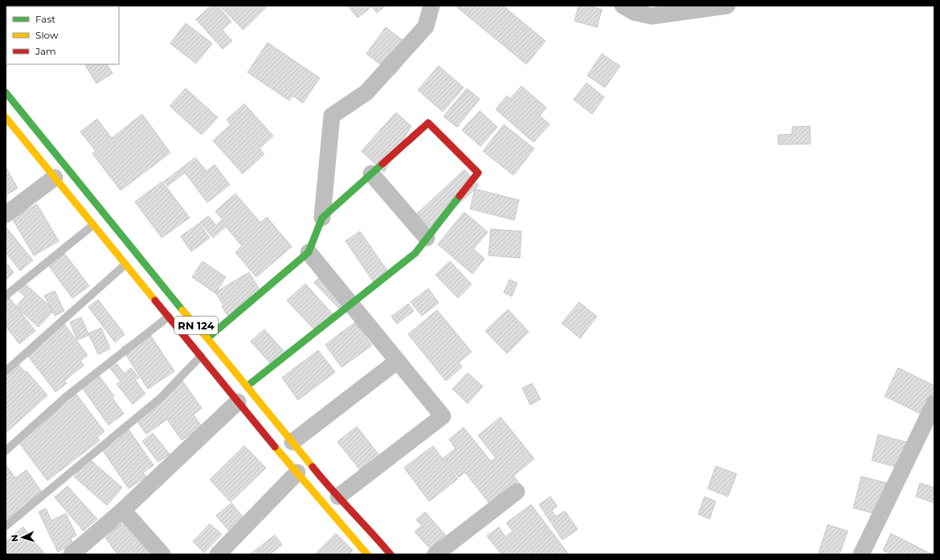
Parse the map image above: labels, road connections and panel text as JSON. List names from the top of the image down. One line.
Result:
{"streets":{"main road":["RN 124"]},"legend":["Fast","Slow","Jam"],"north":"left"}
